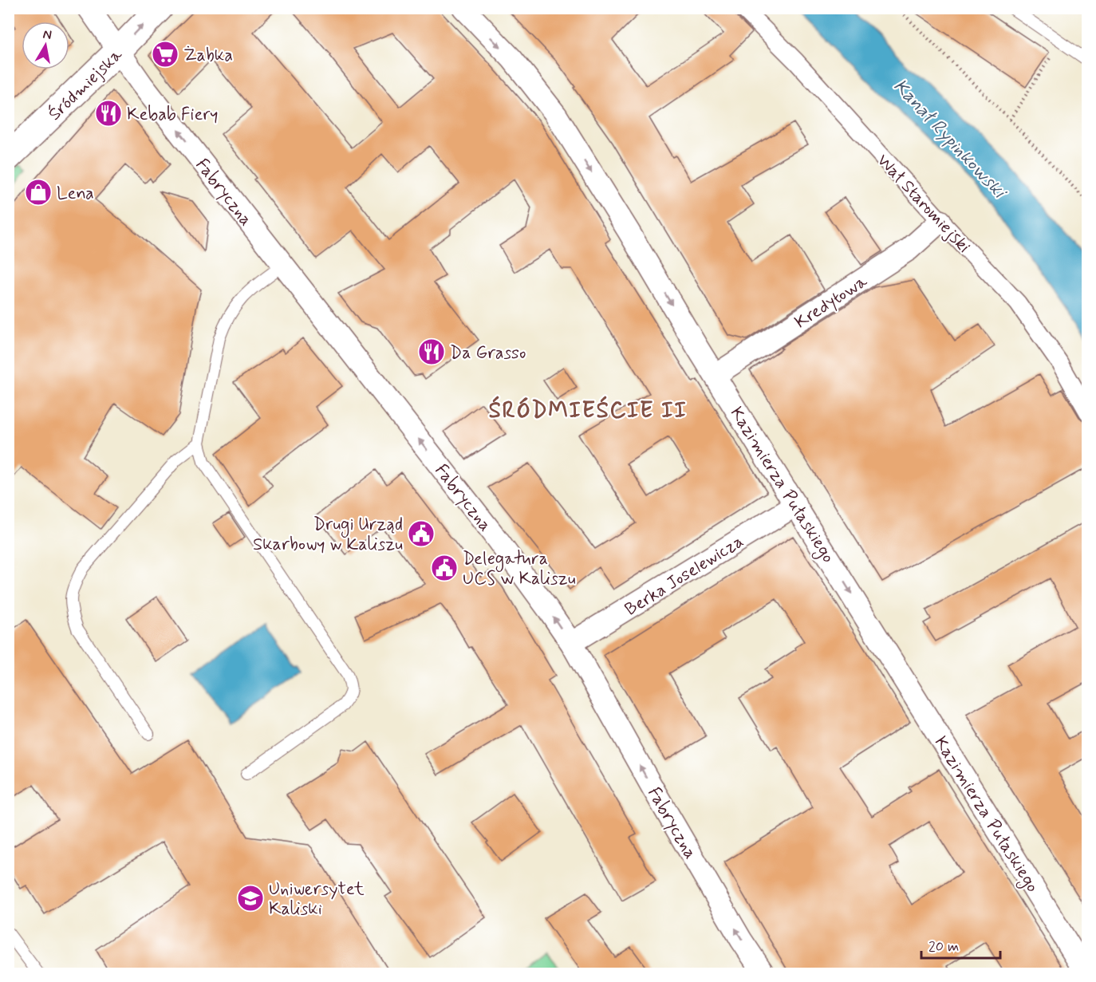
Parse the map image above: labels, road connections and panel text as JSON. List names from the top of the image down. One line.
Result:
{"streets":{"street":["Śródmiejska","Fabryczna","Wał Staromiejski","Kredytowa","Kazimierza Pułaskiego","Berka Joselewicza"]},"crossings":[["Śródmiejska","Fabryczna"],["Fabryczna","Berka Joselewicza"],["Wał Staromiejski","Kredytowa"],["Kredytowa","Kazimierza Pułaskiego"],["Kazimierza Pułaskiego","Berka Joselewicza"]],"one_way":["Fabryczna","Kazimierza Pułaskiego"],"districts":["ŚRÓDMIEŚCIE II"],"water":["Kanał Rypinkowski"],"places":{"supermarket":["Żabka"],"restaurant":["Kebab Fiery","Da Grasso"],"shop":["Lena"],"public building":["Drugi Urząd Skarbowy w Kaliszu","Delegatura UCS w Kaliszu"],"school or university":["Uniwersytet Kaliski"]},"scale_bar":"20 m","north":"top"}
